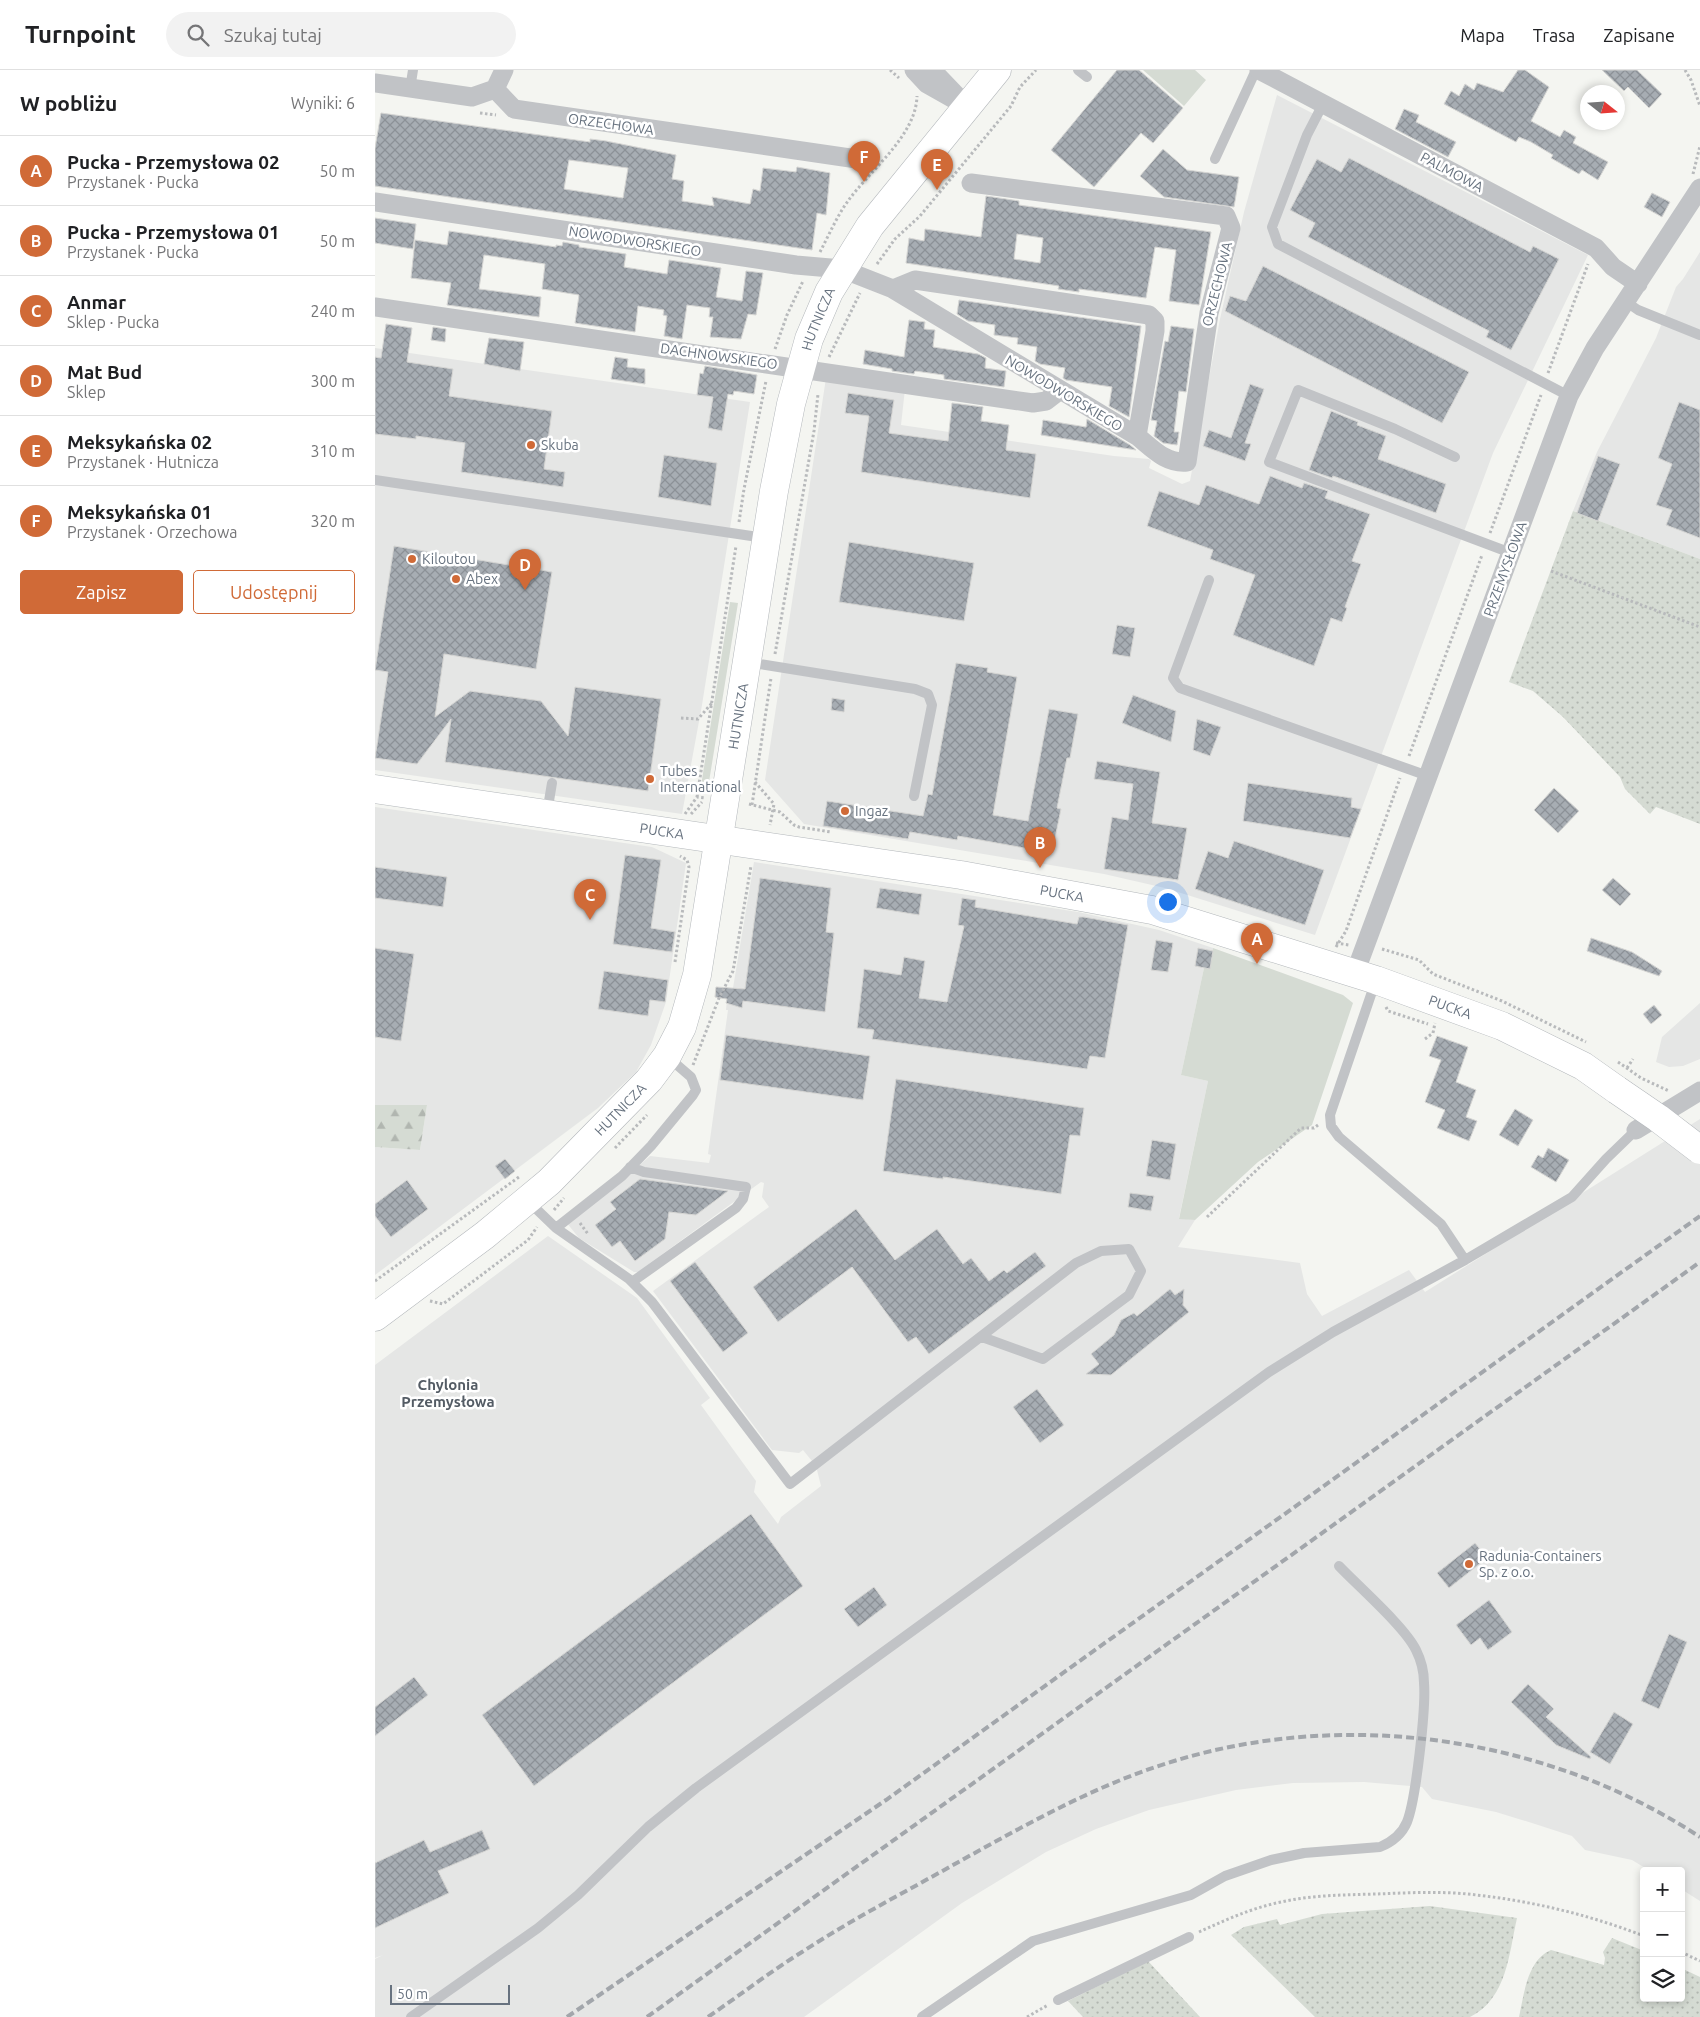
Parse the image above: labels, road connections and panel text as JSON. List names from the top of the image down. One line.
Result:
{"streets":{"main road":["HUTNICZA","PUCKA"],"street":["ORZECHOWA","PALMOWA","NOWODWORSKIEGO","DACHNOWSKIEGO","PRZEMYSŁOWA"]},"crossings":[["ORZECHOWA","NOWODWORSKIEGO"],["PALMOWA","PRZEMYSŁOWA"],["NOWODWORSKIEGO","HUTNICZA"],["NOWODWORSKIEGO","DACHNOWSKIEGO"],["HUTNICZA","DACHNOWSKIEGO"],["HUTNICZA","PUCKA"],["PRZEMYSŁOWA","PUCKA"]],"districts":["Chylonia Przemysłowa"],"places":["Skuba","Kiloutou","Abex","Tubes International","Ingaz","Radunia-Containers Sp. z o.o."],"scale_bar":"50 m","north":"right","page":{"header":"Turnpoint","search":"Szukaj tutaj","nav":["Mapa","Trasa","Zapisane"],"heading":["W pobliżu","Wyniki: 6"],"list":[{"mark":"A","name":"Pucka - Przemysłowa 02","note":"Przystanek · Pucka","value":"50 m"},{"mark":"B","name":"Pucka - Przemysłowa 01","note":"Przystanek · Pucka","value":"50 m"},{"mark":"C","name":"Anmar","note":"Sklep · Pucka","value":"240 m"},{"mark":"D","name":"Mat Bud","note":"Sklep","value":"300 m"},{"mark":"E","name":"Meksykańska 02","note":"Przystanek · Hutnicza","value":"310 m"},{"mark":"F","name":"Meksykańska 01","note":"Przystanek · Orzechowa","value":"320 m"}],"pins":["F","E","D","B","C","A"],"buttons":["Zapisz","Udostępnij"],"map_buttons":["+","−"],"scale":"50 m"}}
